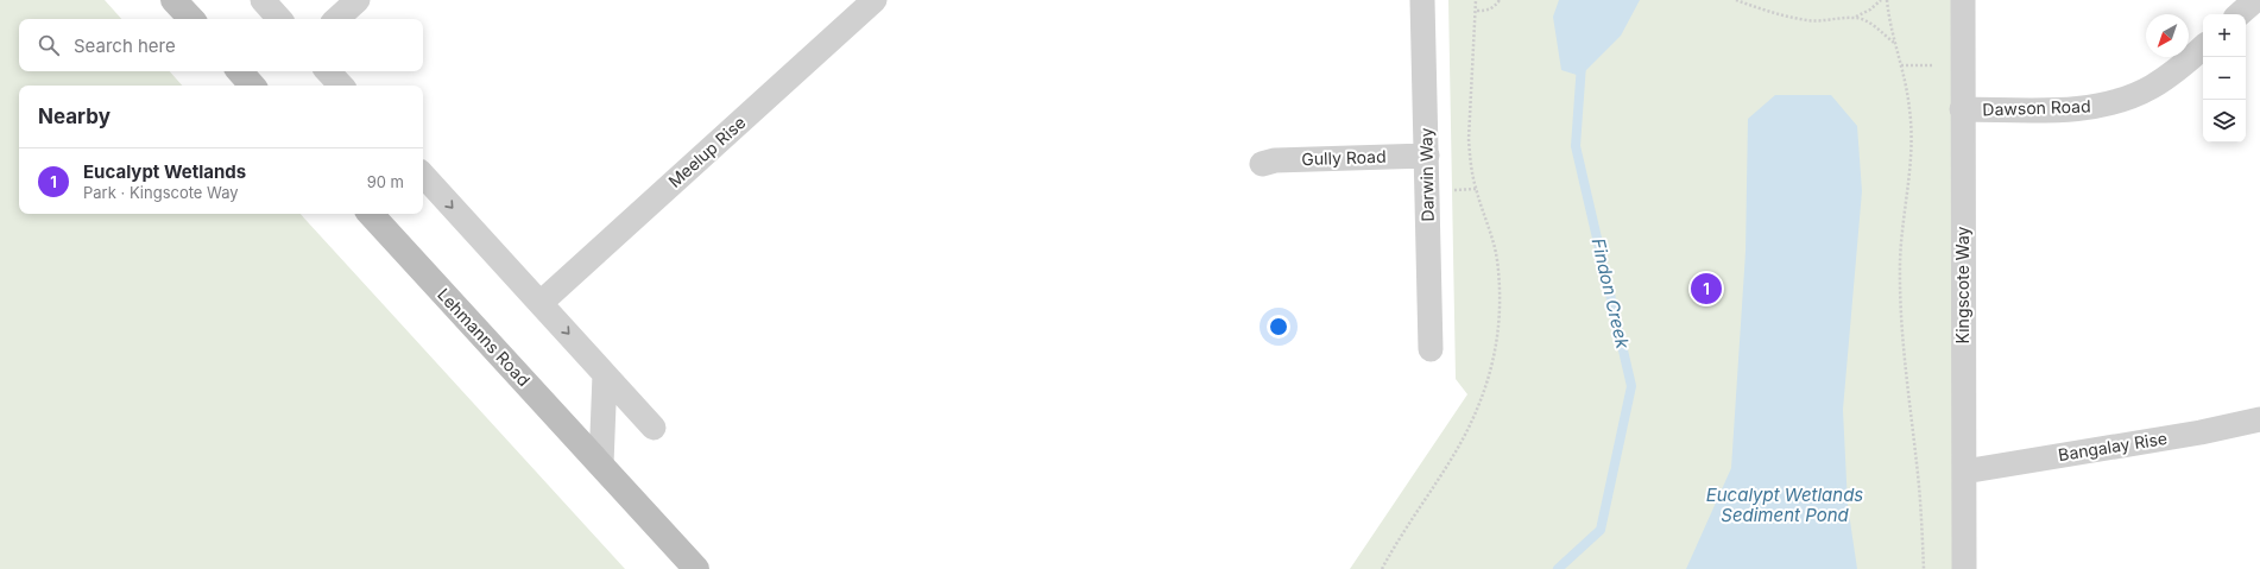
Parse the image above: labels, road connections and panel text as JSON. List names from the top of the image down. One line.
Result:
{"streets":{"street":["Dawson Road","Meelup Rise","Gully Road","Darwin Way","Kingscote Way","Lehmanns Road","Bangalay Rise"]},"crossings":[["Dawson Road","Kingscote Way"],["Gully Road","Darwin Way"],["Kingscote Way","Bangalay Rise"]],"water":["Findon Creek","Eucalypt Wetlands Sediment Pond"],"north":"bottom left","page":{"map_buttons":["+","−"],"search":"Search here","heading":"Nearby","list":[{"mark":"1","name":"Eucalypt Wetlands","note":"Park · Kingscote Way","value":"90 m"}],"pins":"1"}}
